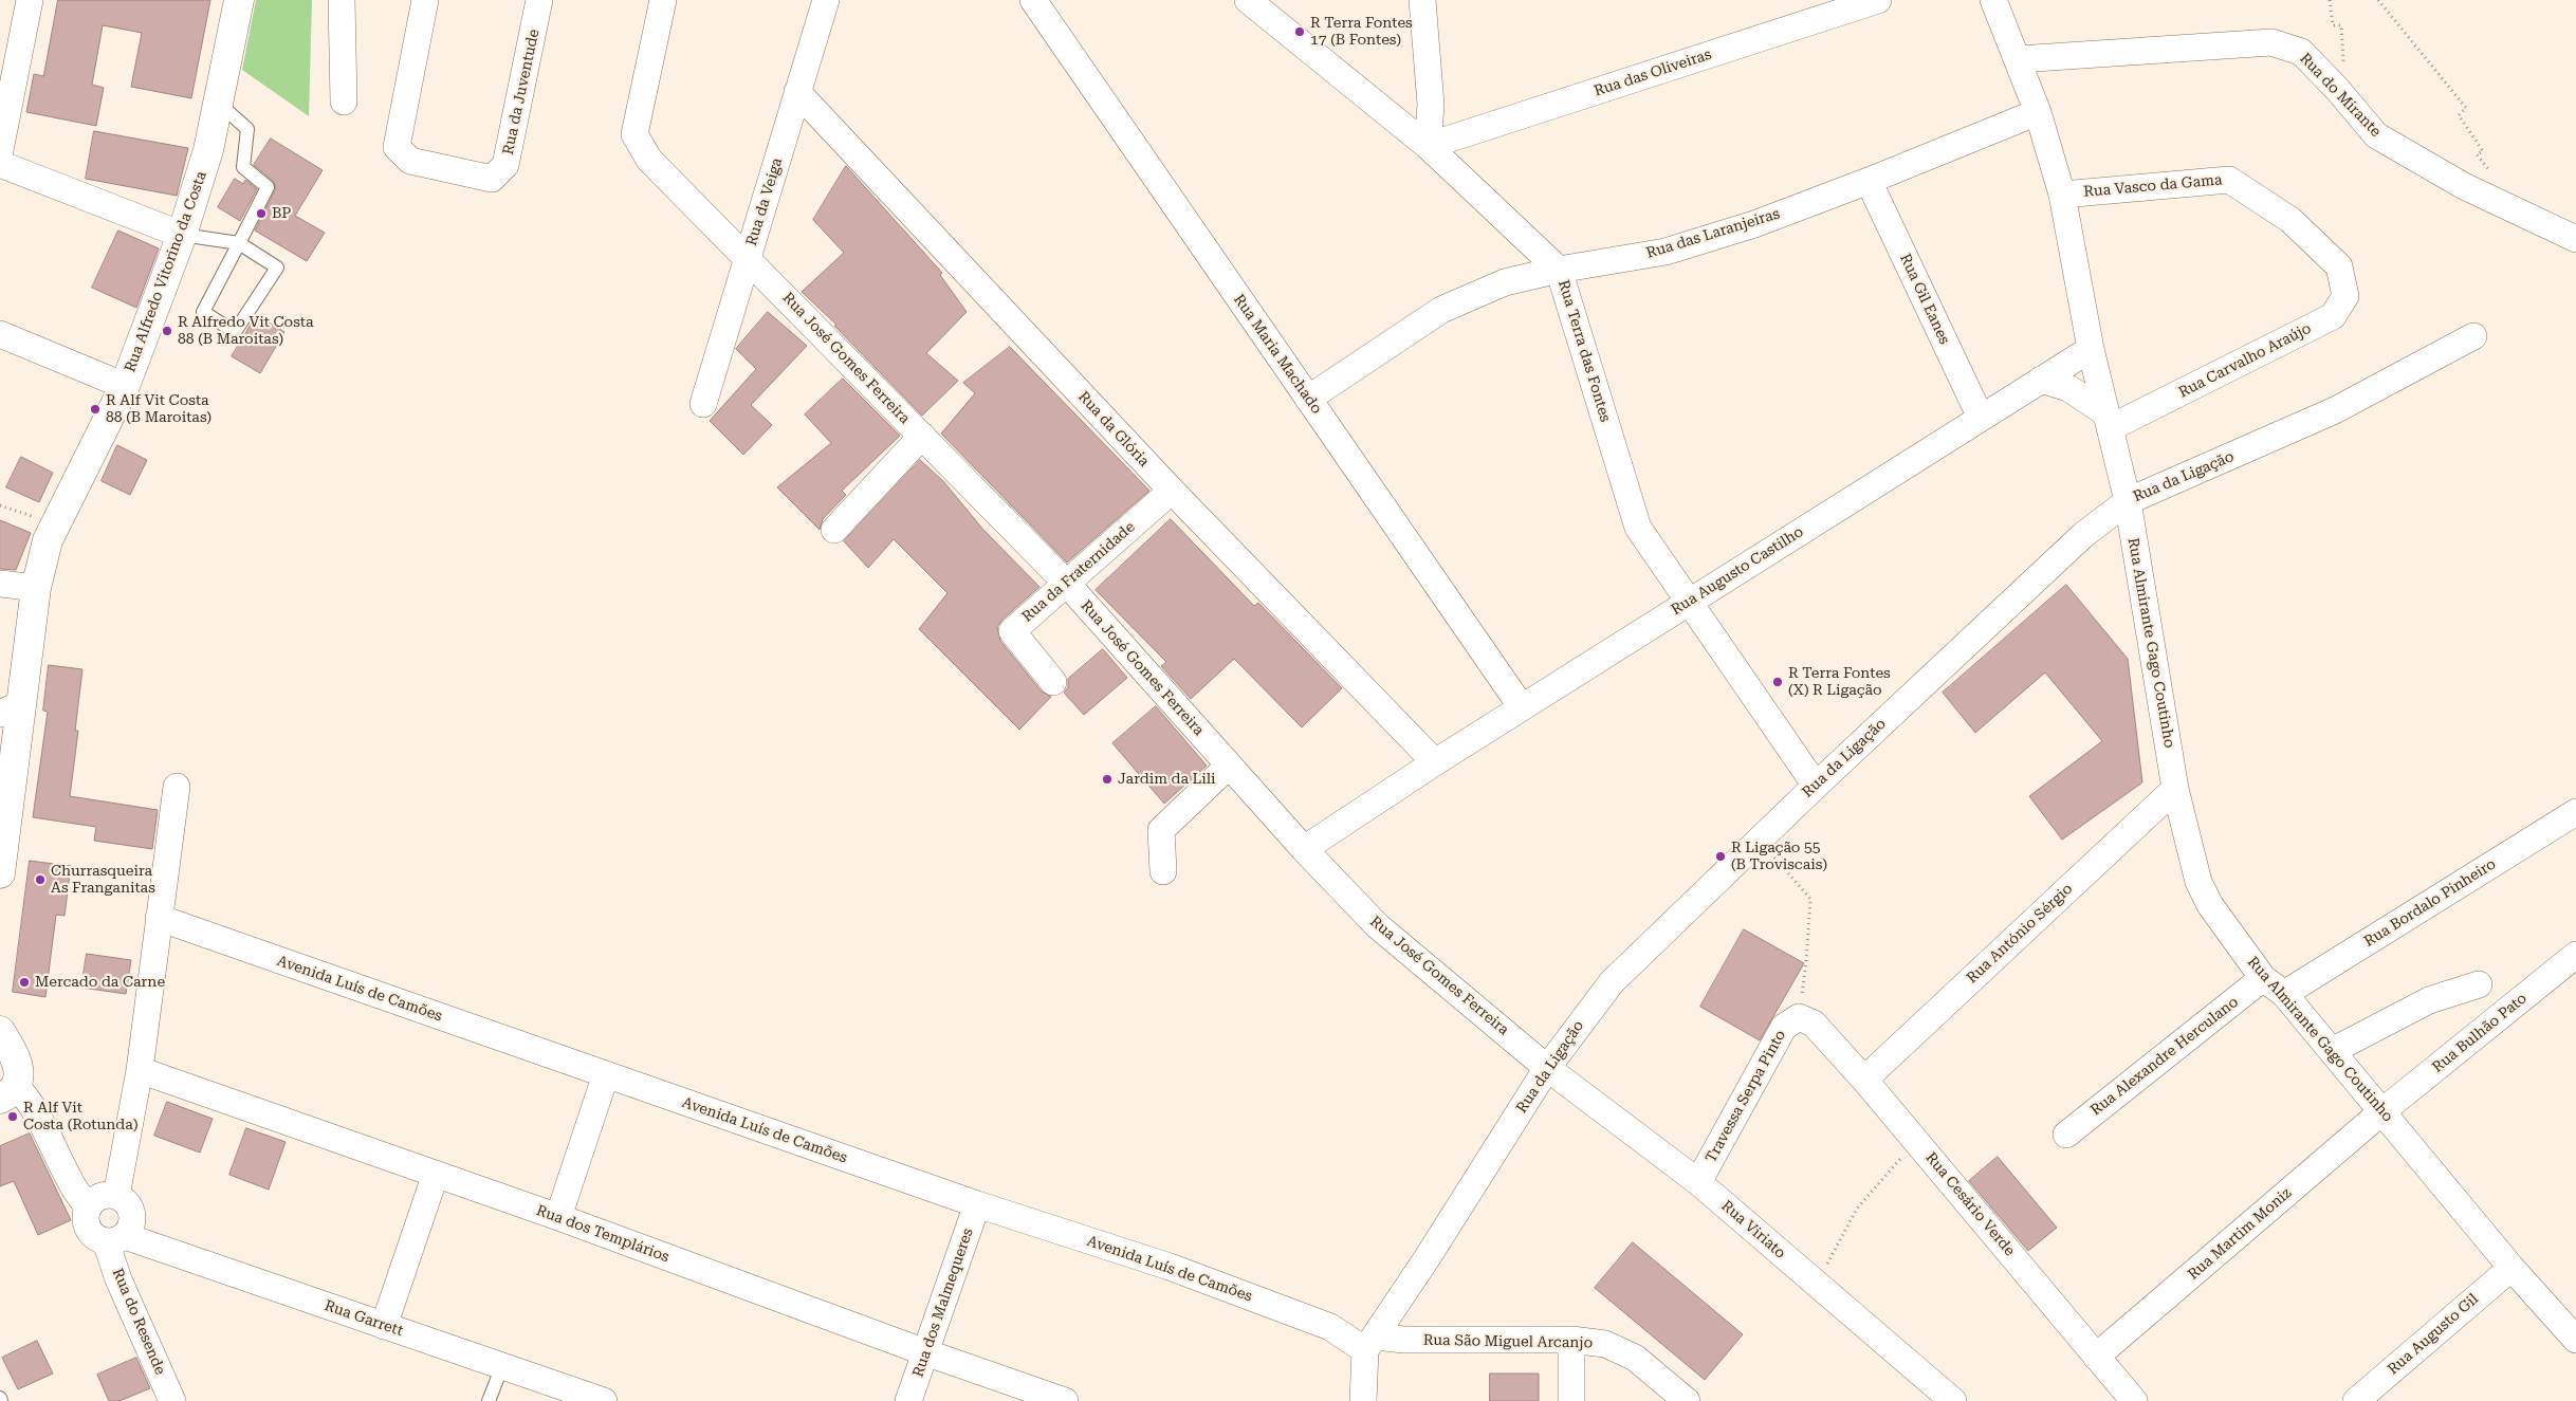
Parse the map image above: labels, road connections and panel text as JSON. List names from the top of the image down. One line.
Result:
{"streets":{"street":["Rua das Oliveiras","Rua da Juventude","Rua do Mirante","Rua Vasco da Gama","Rua da Veiga","Rua das Laranjeiras","Rua Alfredo Vitorino da Costa","Rua Gil Eanes","Rua Terra das Fontes","Rua Maria Machado","Rua José Gomes Ferreira","Rua Carvalho Araújo","Rua da Glória","Rua da Ligação","Rua Augusto Castilho","Rua da Fraternidade","Rua Almirante Gago Coutinho","Rua Bordalo Pinheiro","Rua António Sérgio","Avenida Luís de Camões","Rua Bulhão Pato","Rua Alexandre Herculano","Travessa Serpa Pinto","Rua Cesário Verde","Rua Viriato","Rua dos Templários","Rua Martim Moniz","Rua dos Malmequeres","Rua Garrett","Rua do Resende","Rua Augusto Gil","Rua São Miguel Arcanjo"]},"crossings":[["Rua das Oliveiras","Rua Terra das Fontes"],["Rua do Mirante","Rua Almirante Gago Coutinho"],["Rua Vasco da Gama","Rua Carvalho Araújo"],["Rua Vasco da Gama","Rua Almirante Gago Coutinho"],["Rua da Veiga","Rua José Gomes Ferreira"],["Rua da Veiga","Rua da Glória"],["Rua das Laranjeiras","Rua Gil Eanes"],["Rua das Laranjeiras","Rua Terra das Fontes"],["Rua das Laranjeiras","Rua Maria Machado"],["Rua das Laranjeiras","Rua Almirante Gago Coutinho"],["Rua Gil Eanes","Rua Augusto Castilho"],["Rua Terra das Fontes","Rua da Ligação"],["Rua Terra das Fontes","Rua Augusto Castilho"],["Rua Maria Machado","Rua Augusto Castilho"],["Rua José Gomes Ferreira","Rua da Ligação"],["Rua José Gomes Ferreira","Rua Augusto Castilho"],["Rua José Gomes Ferreira","Rua da Fraternidade"],["Rua José Gomes Ferreira","Rua Viriato"],["Rua Carvalho Araújo","Rua Almirante Gago Coutinho"],["Rua da Glória","Rua Augusto Castilho"],["Rua da Glória","Rua da Fraternidade"],["Rua da Ligação","Rua Almirante Gago Coutinho"],["Rua da Ligação","Avenida Luís de Camões"],["Rua da Ligação","Rua Viriato"],["Rua da Ligação","Rua São Miguel Arcanjo"],["Rua Augusto Castilho","Rua Almirante Gago Coutinho"],["Rua Almirante Gago Coutinho","Rua Bordalo Pinheiro"],["Rua Almirante Gago Coutinho","Rua António Sérgio"],["Rua Almirante Gago Coutinho","Rua Bulhão Pato"],["Rua Almirante Gago Coutinho","Rua Alexandre Herculano"],["Rua Almirante Gago Coutinho","Rua Martim Moniz"],["Rua Almirante Gago Coutinho","Rua Augusto Gil"],["Rua António Sérgio","Rua Cesário Verde"],["Avenida Luís de Camões","Rua dos Malmequeres"],["Avenida Luís de Camões","Rua São Miguel Arcanjo"],["Rua Bulhão Pato","Rua Martim Moniz"],["Travessa Serpa Pinto","Rua Cesário Verde"],["Travessa Serpa Pinto","Rua Viriato"],["Rua Cesário Verde","Rua Martim Moniz"],["Rua dos Templários","Rua dos Malmequeres"],["Rua Garrett","Rua do Resende"]],"places":["R Terra Fontes 17 (B Fontes)","BP","R Alfredo Vit Costa 88 (B Maroitas)","R Alf Vit Costa 88 (B Maroitas)","R Terra Fontes (X) R Ligação","Jardim da Lili","R Ligação 55 (B Troviscais)","Churrasqueira As Franganitas","Mercado da Carne","R Alf Vit Costa (Rotunda)"]}
